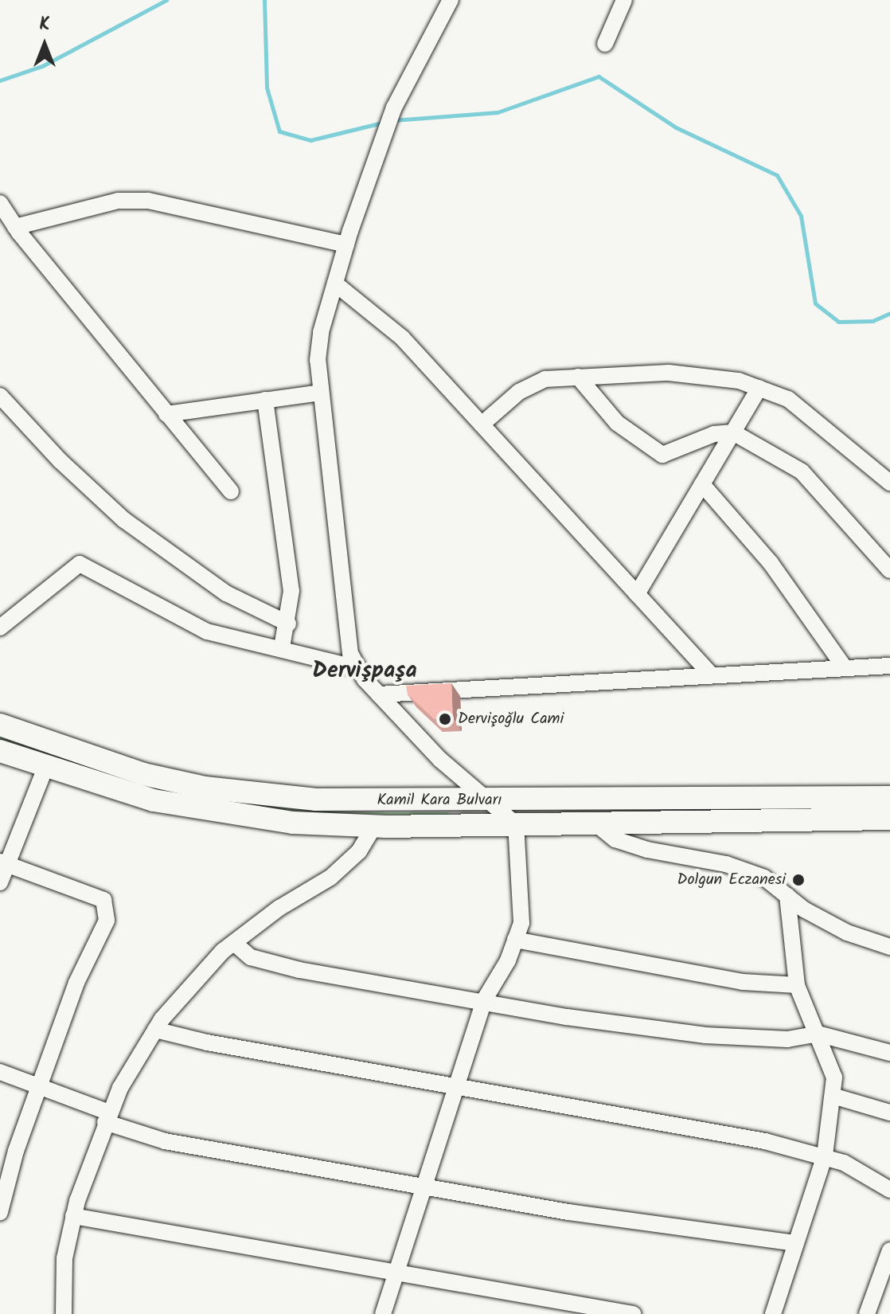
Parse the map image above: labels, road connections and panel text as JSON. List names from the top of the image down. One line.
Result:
{"streets":{"main road":["Kamil Kara Bulvarı"]},"districts":["Dervişpaşa"],"places":["Dervişoğlu Cami","Dolgun Eczanesi"],"north":"top"}
